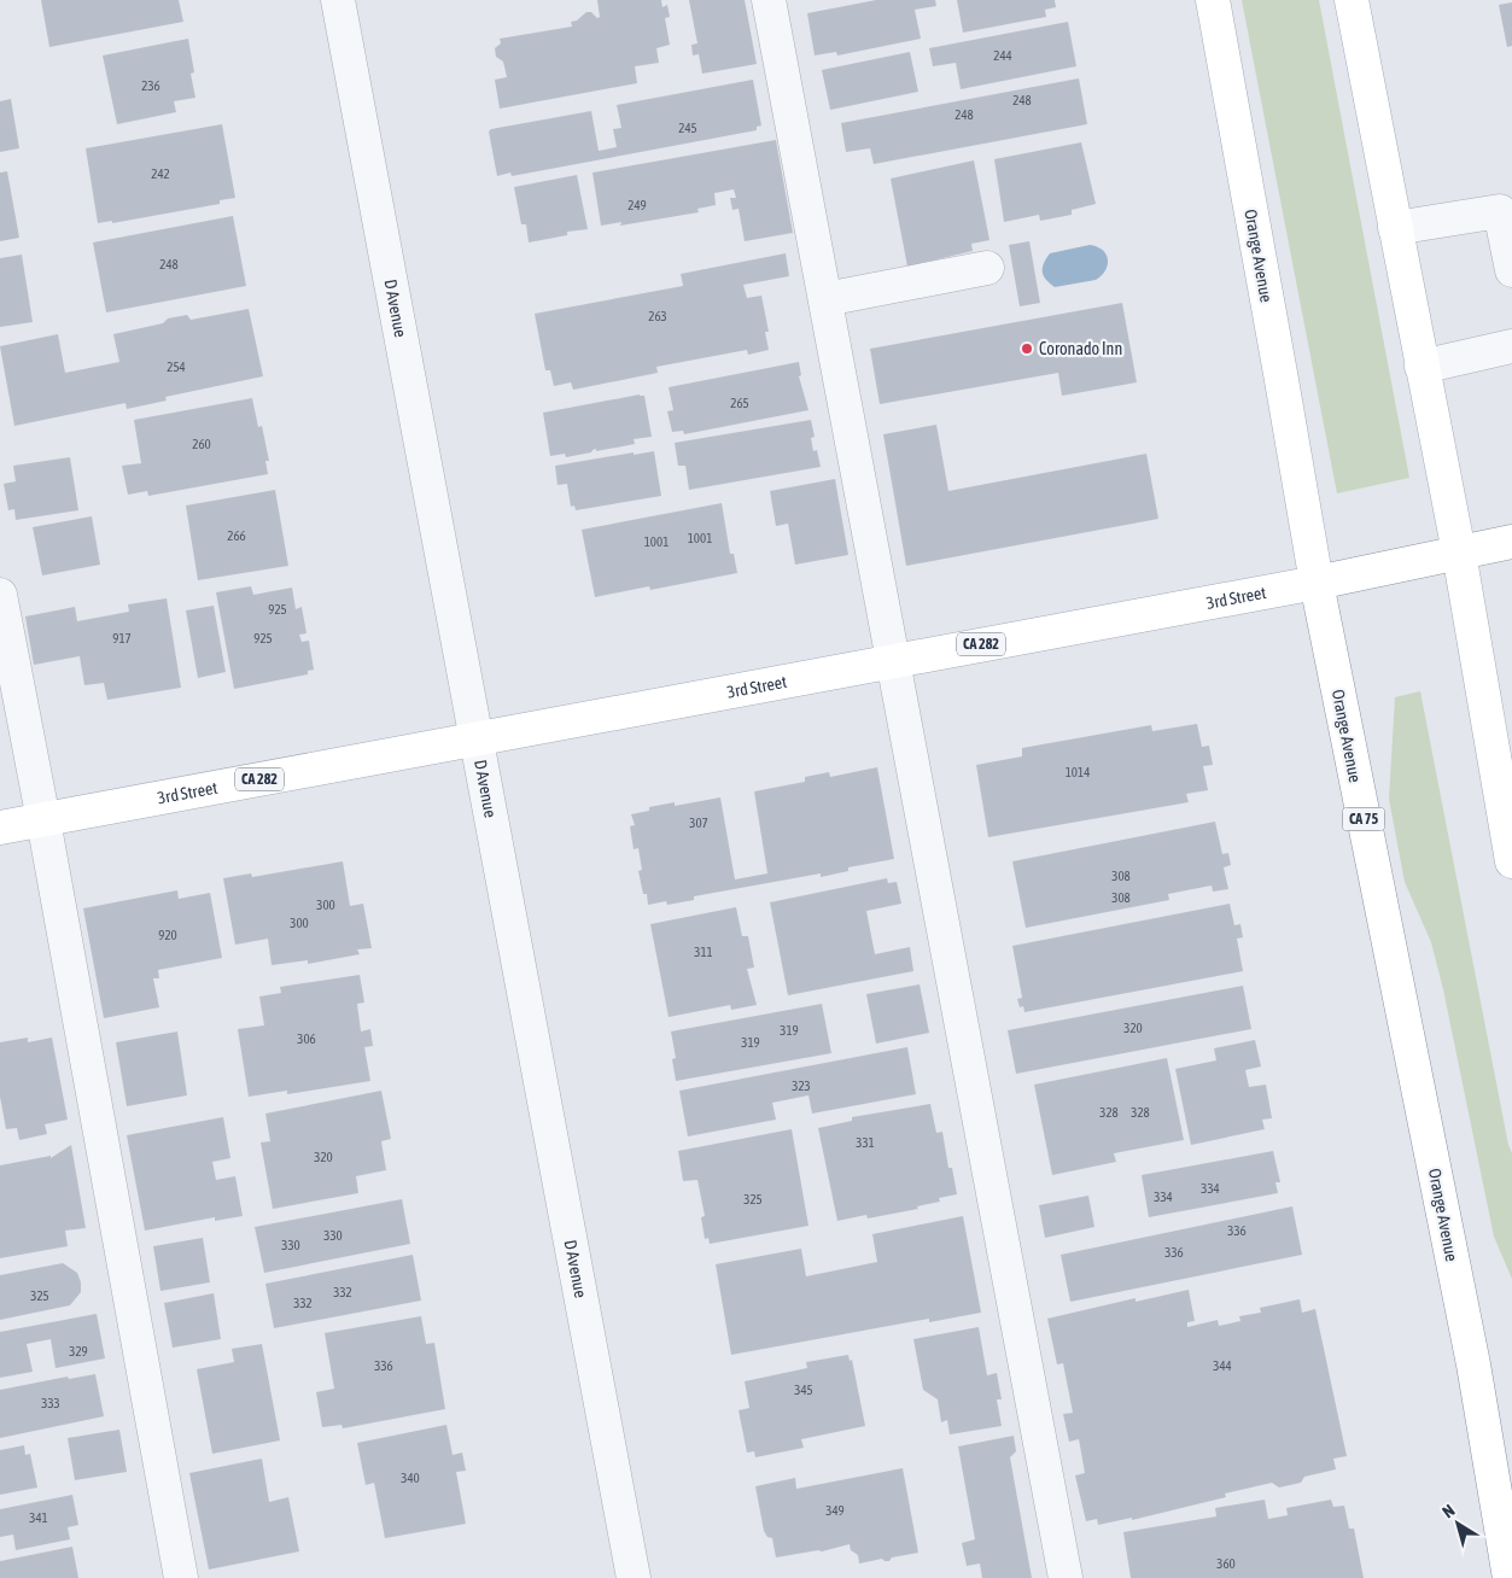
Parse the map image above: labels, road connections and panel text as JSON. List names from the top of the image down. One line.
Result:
{"streets":{"main road":["Orange Avenue","3rd Street","CA 282","CA 75"],"street":["D Avenue"]},"crossings":[["Orange Avenue","3rd Street"],["D Avenue","3rd Street"]],"places":["Coronado Inn"],"house_numbers":["244","236","248","248","245","242","249","248","263","254","265","260","266","1001","1001","925","917","925","1014","307","308","308","300","300","920","311","320","319","306","319","323","328","328","331","320","334","334","325","336","330","330","336","332","325","332","329","336","344","345","333","340","349","341","360"],"north":"top left"}
